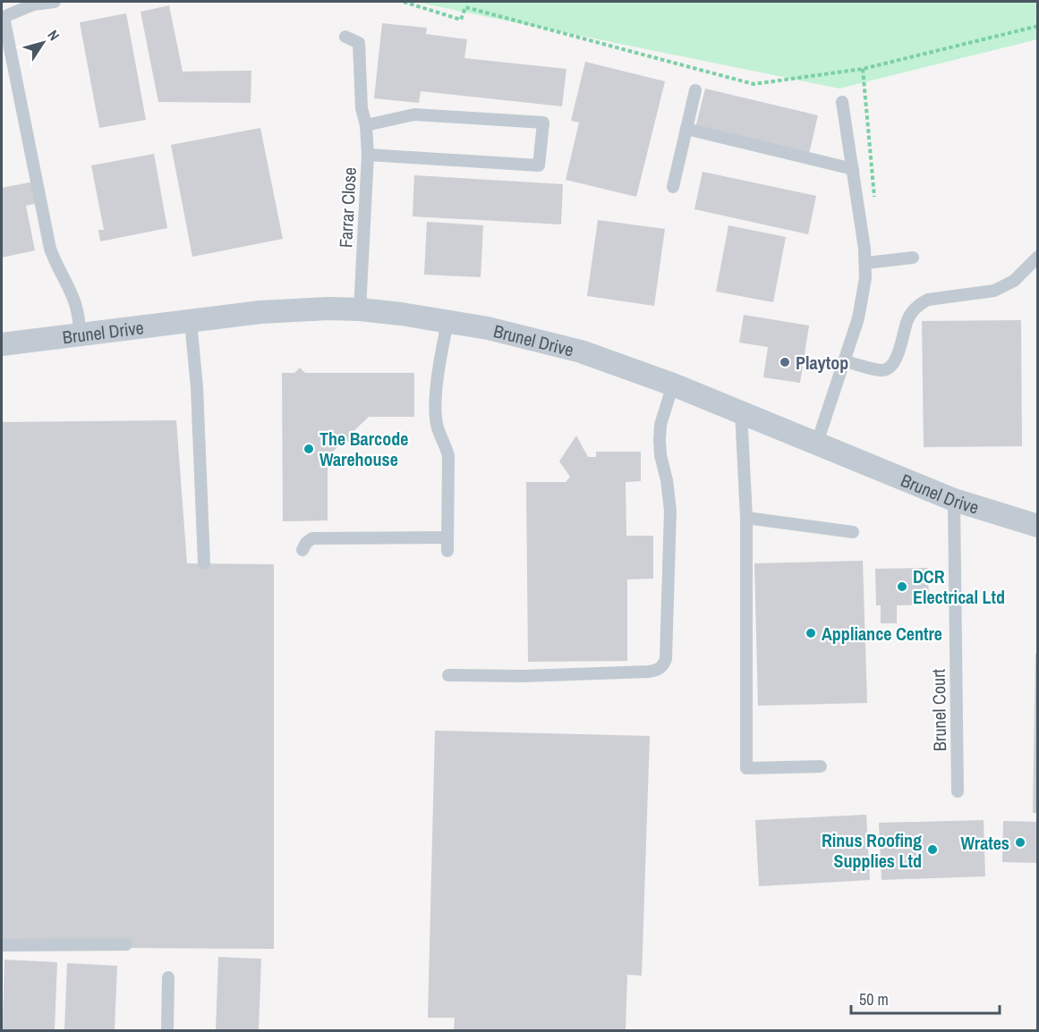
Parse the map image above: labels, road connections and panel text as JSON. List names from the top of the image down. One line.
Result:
{"streets":{"street":["Brunel Drive"],"lane":["Farrar Close","Brunel Court"]},"crossings":[["Farrar Close","Brunel Drive"],["Brunel Drive","Brunel Court"]],"places":["Playtop","The Barcode Warehouse","DCR Electrical Ltd","Appliance Centre","Wrates","Rinus Roofing Supplies Ltd"],"scale_bar":"50 m","north":"top right"}
